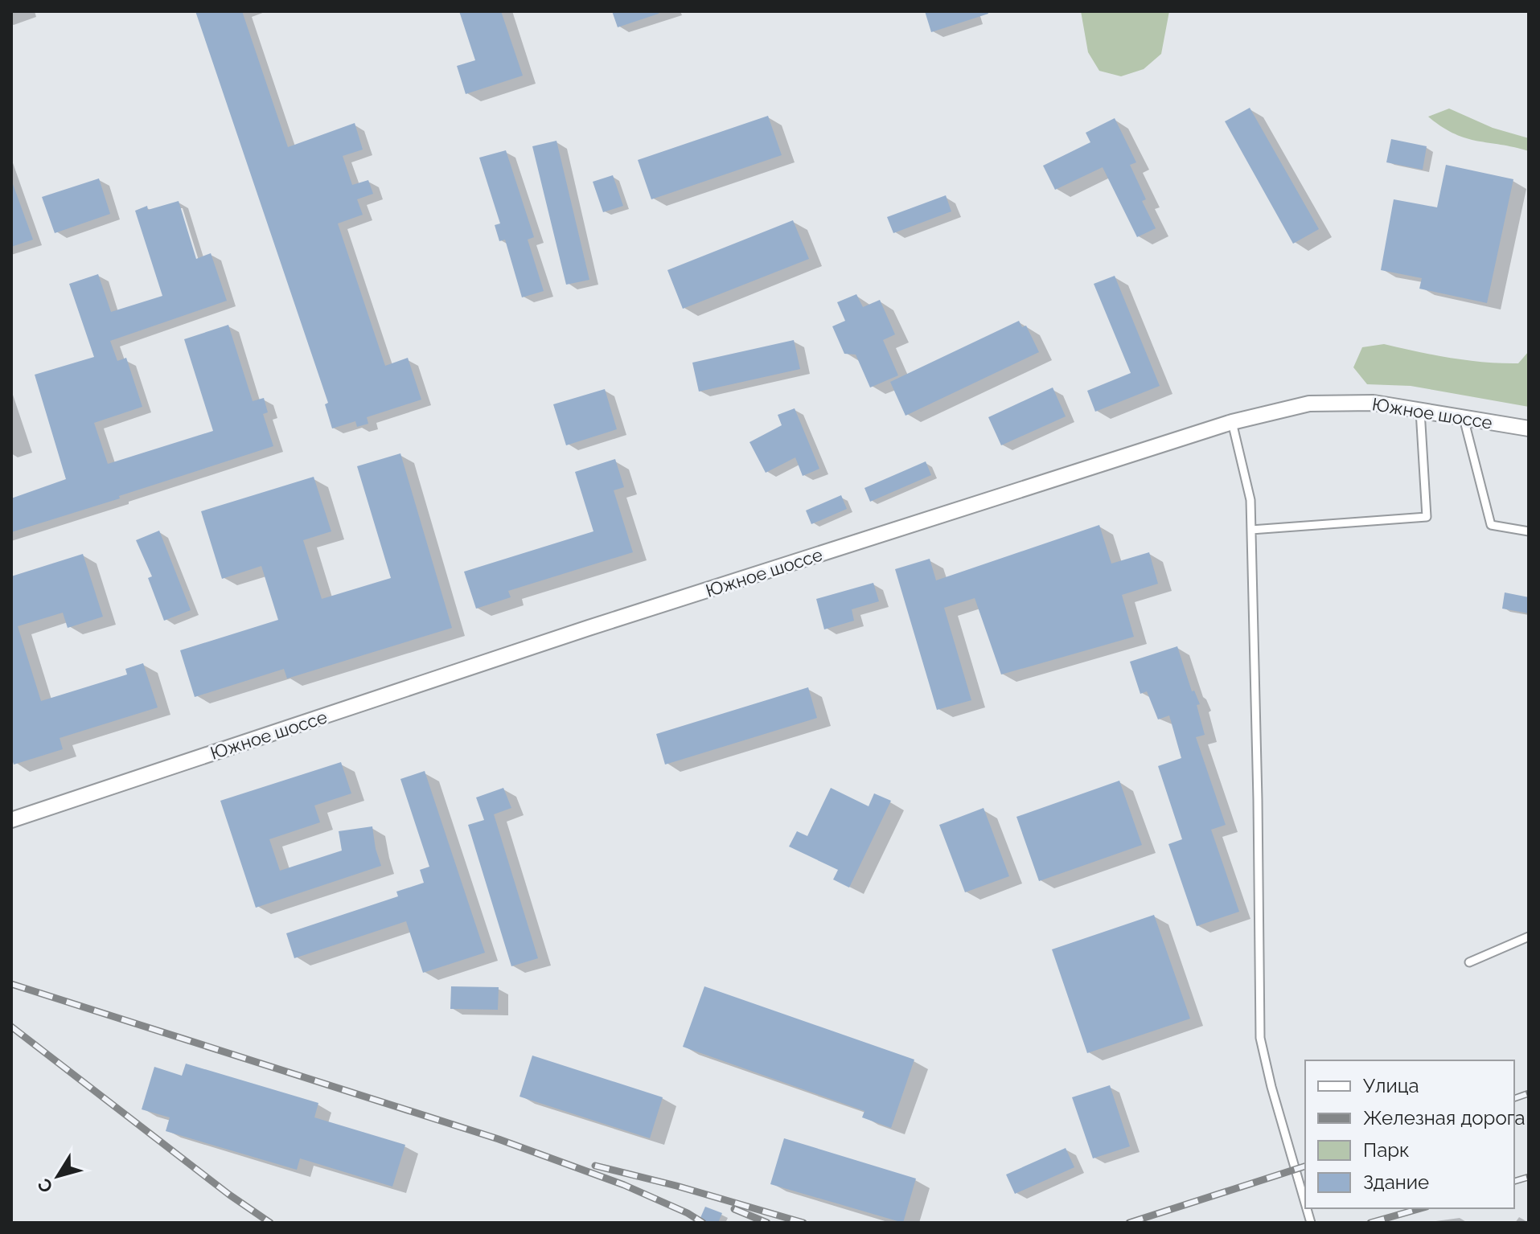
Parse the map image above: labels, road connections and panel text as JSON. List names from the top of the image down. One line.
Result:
{"streets":{"street":["Южное шоссе"]},"legend":["Улица","Железная дорога","Парк","Здание"],"north":"bottom left"}
